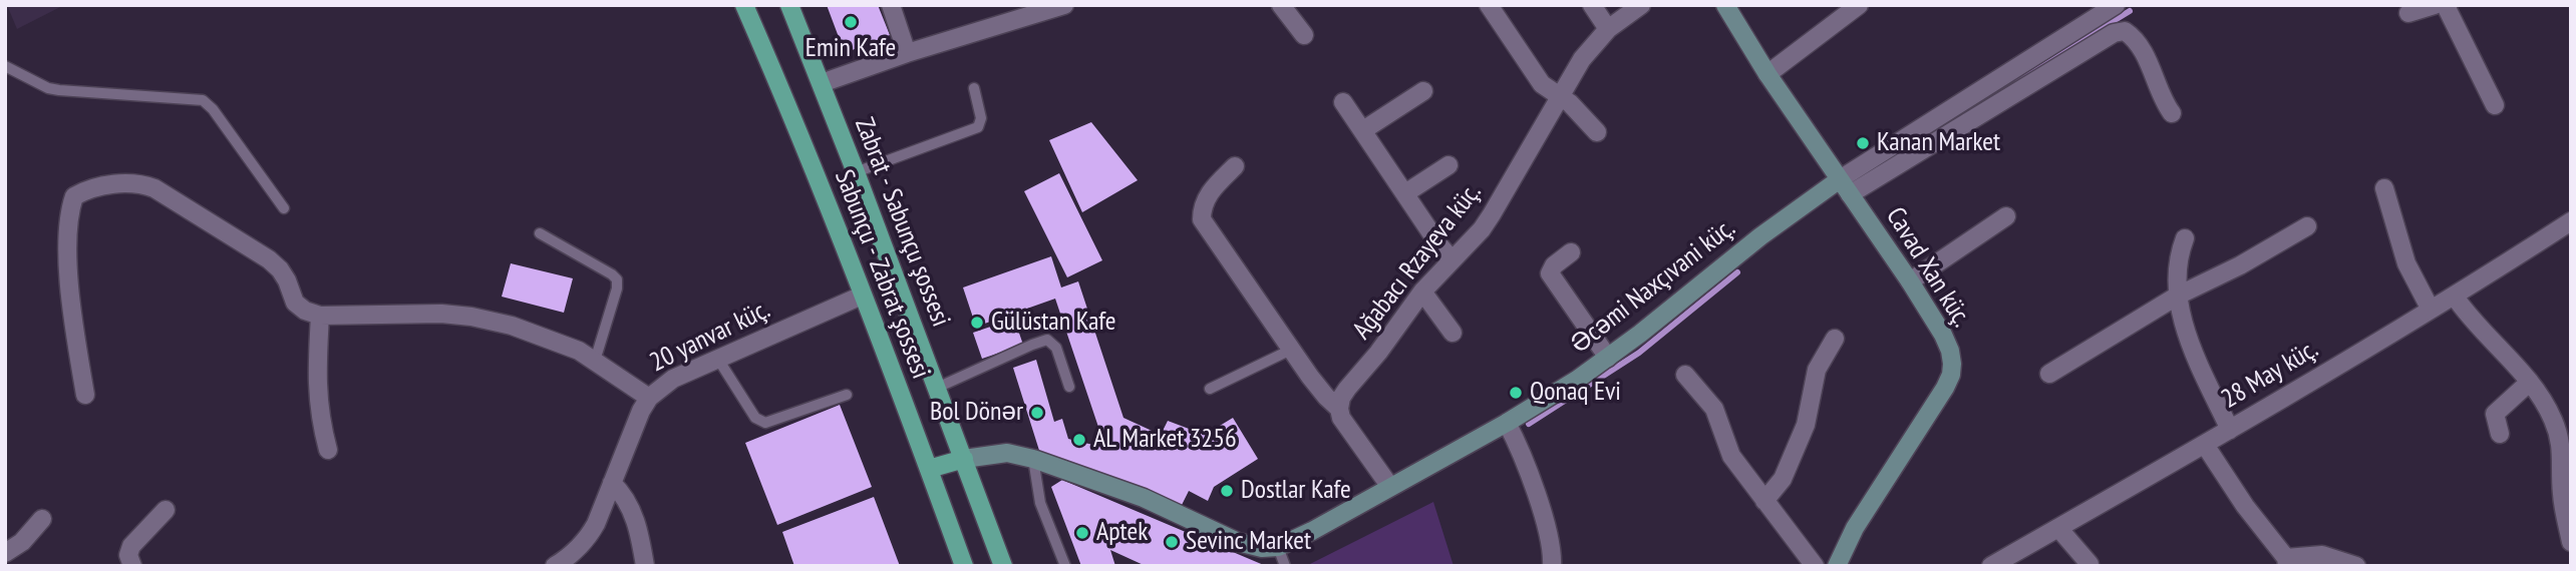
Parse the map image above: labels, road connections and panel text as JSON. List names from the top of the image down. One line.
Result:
{"streets":{"main road":["Zabrat - Sabunçu şossesi","Sabunçu - Zabrat şossesi"],"street":["Ağabacı Rzayeva küç.","Cavad Xan küç.","Əcəmi Naxçıvani küç.","20 yanvar küç.","28 May küç."]},"crossings":[["Cavad Xan küç.","Əcəmi Naxçıvani küç."],["Sabunçu - Zabrat şossesi","20 yanvar küç."]],"places":["Emin Kafe","Kanan Market","Gülüstan Kafe","Qonaq Evi","Bol Dönər","AL Market 3256","Dostlar Kafe","Aptek","Sevinc Market"]}
